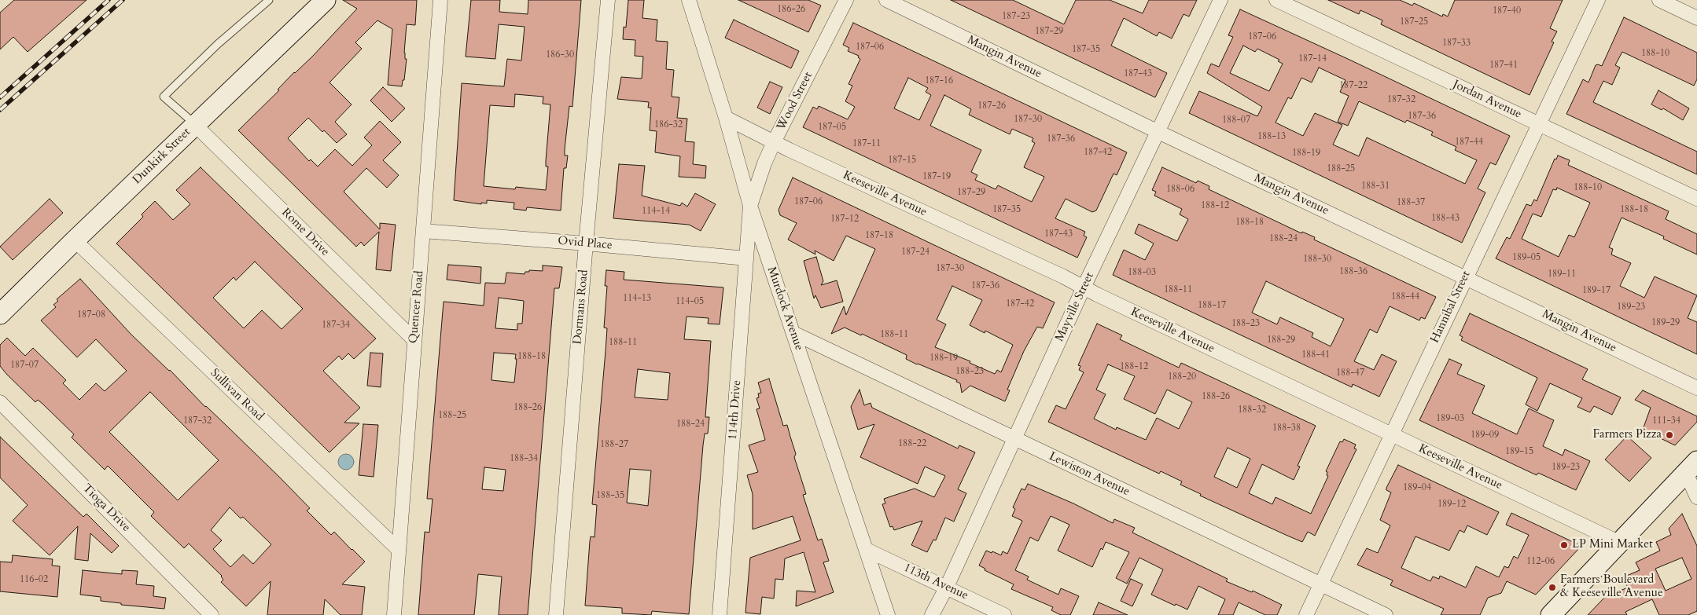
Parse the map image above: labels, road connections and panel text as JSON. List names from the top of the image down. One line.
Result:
{"streets":{"main road":["Dunkirk Street"],"street":["Mangin Avenue","Jordan Avenue","Wood Street","Keeseville Avenue","Rome Drive","Ovid Place","Quencer Road","Dormans Road","Mayville Street","Hannibal Street","Murdock Avenue","Sullivan Road","114th Drive","Lewiston Avenue","Tioga Drive","113th Avenue"]},"crossings":[["Mangin Avenue","Mayville Street"],["Mangin Avenue","Hannibal Street"],["Jordan Avenue","Hannibal Street"],["Wood Street","Keeseville Avenue"],["Wood Street","Murdock Avenue"],["Wood Street","114th Drive"],["Dunkirk Street","Rome Drive"],["Dunkirk Street","Sullivan Road"],["Keeseville Avenue","Mayville Street"],["Keeseville Avenue","Hannibal Street"],["Keeseville Avenue","Murdock Avenue"],["Rome Drive","Quencer Road"],["Ovid Place","Quencer Road"],["Ovid Place","Dormans Road"],["Ovid Place","114th Drive"],["Quencer Road","Sullivan Road"],["Mayville Street","Lewiston Avenue"],["Mayville Street","113th Avenue"],["Hannibal Street","Lewiston Avenue"],["Murdock Avenue","114th Drive"],["Murdock Avenue","Lewiston Avenue"],["Murdock Avenue","113th Avenue"]],"places":["Farmers Pizza","LP Mini Market","Farmers Boulevard & Keeseville Avenue"],"house_numbers":["186-26","187-40","187-23","187-25","187-29","187-06","187-33","187-06","187-35","188-10","186-30","187-14","187-41","187-43","187-16","187-22","187-32","187-26","187-36","187-30","188-07","186-32","187-05","188-13","187-36","187-44","187-11","187-42","188-19","187-15","188-25","187-19","188-31","188-10","188-06","187-29","187-06","188-37","188-12","187-35","188-18","114-14","188-43","187-12","188-18","187-43","187-18","188-24","187-24","189-05","188-30","187-30","188-36","188-03","189-11","187-36","188-11","189-17","188-44","114-13","114-05","187-42","188-17","189-23","187-08","189-29","188-23","187-34","188-11","188-29","188-11","188-41","188-18","188-19","187-07","188-12","188-23","188-47","188-20","188-26","188-26","188-32","188-25","189-03","187-32","111-34","188-24","188-38","189-09","188-22","188-27","189-15","188-34","189-23","189-04","188-35","189-12","112-06","116-02"]}
